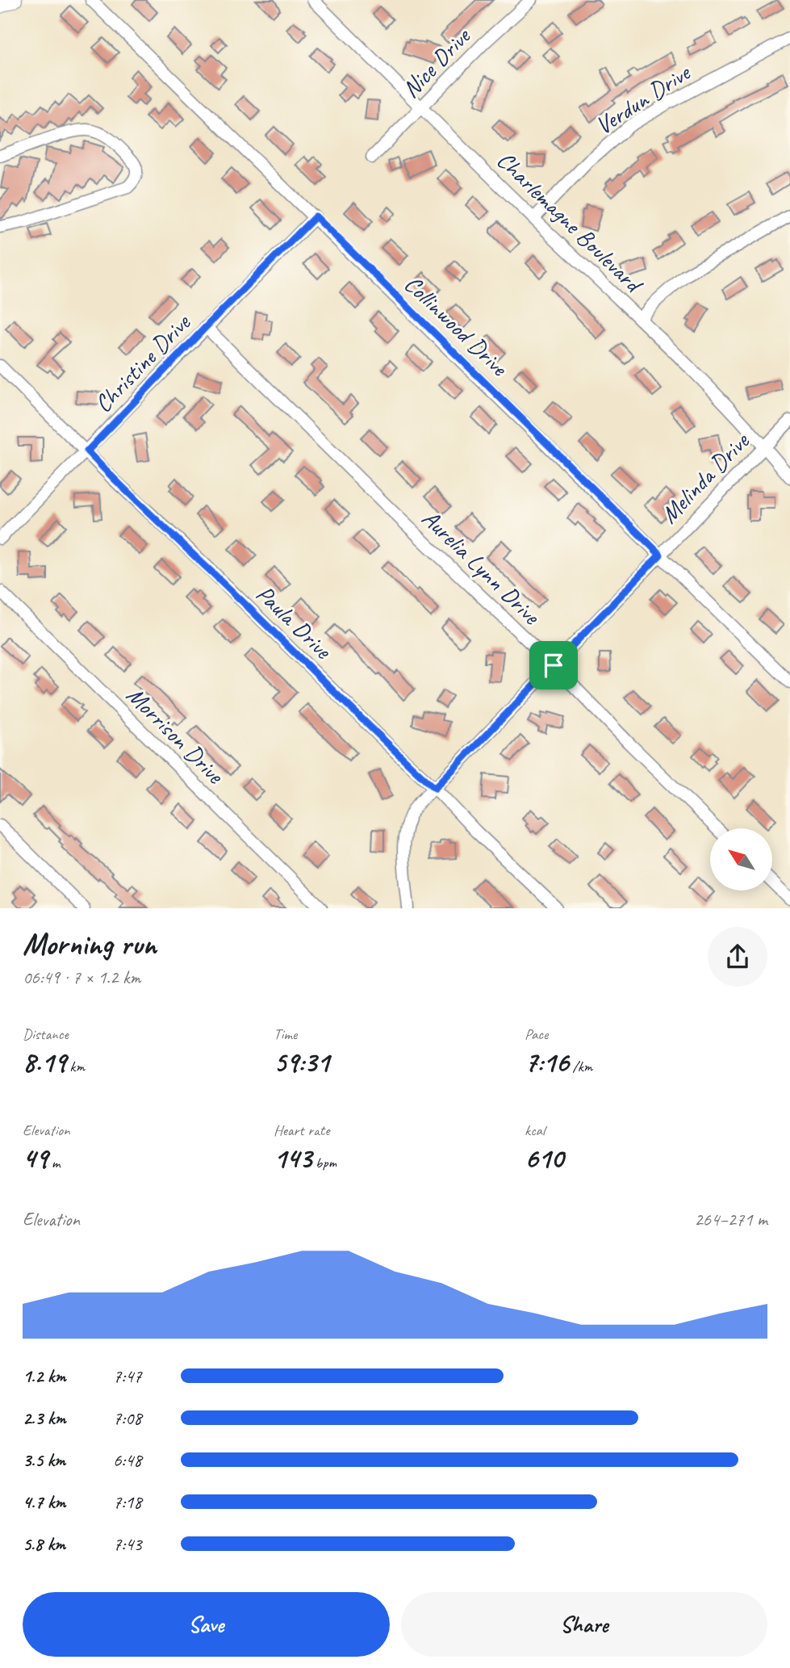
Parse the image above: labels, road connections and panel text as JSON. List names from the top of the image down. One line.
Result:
{"streets":{"street":["Nice Drive","Verdun Drive","Charlemagne Boulevard","Collinwood Drive","Christine Drive","Melinda Drive","Aurelia Lynn Drive","Paula Drive","Morrison Drive"]},"crossings":[["Nice Drive","Charlemagne Boulevard"],["Verdun Drive","Charlemagne Boulevard"],["Charlemagne Boulevard","Melinda Drive"],["Collinwood Drive","Christine Drive"],["Collinwood Drive","Melinda Drive"],["Christine Drive","Aurelia Lynn Drive"],["Christine Drive","Paula Drive"],["Melinda Drive","Aurelia Lynn Drive"],["Melinda Drive","Paula Drive"]],"north":"top left","page":{"heading":["Morning run","06:49 · 7 × 1.2 km"],"stats":[["Distance","8.19 km"],["Time","59:31"],["Pace","7:16 /km"],["Elevation","49 m"],["Heart rate","143 bpm"],["kcal","610"]],"chart":["Elevation","264–271 m"],"list":[{"name":"1.2 km","note":"7:47"},{"name":"2.3 km","note":"7:08"},{"name":"3.5 km","note":"6:48"},{"name":"4.7 km","note":"7:18"},{"name":"5.8 km","note":"7:43"}],"buttons":["Save","Share"]}}
